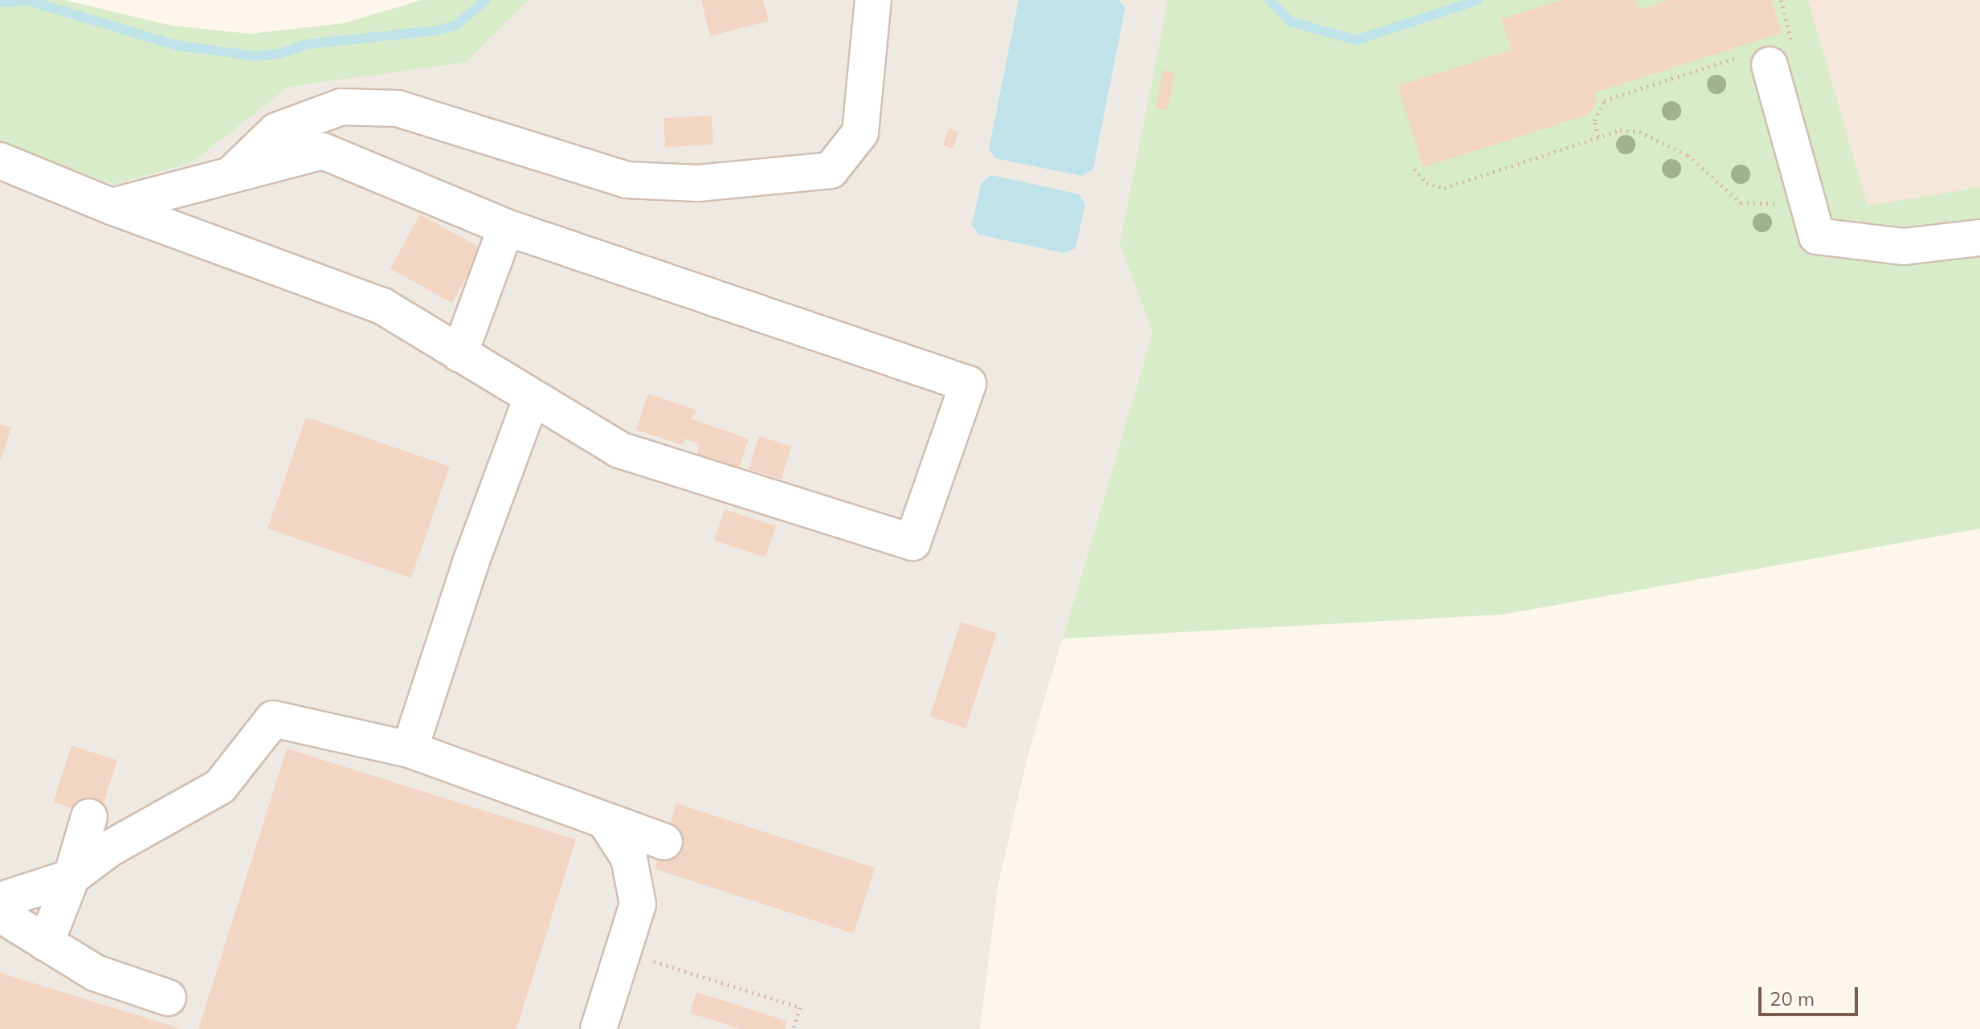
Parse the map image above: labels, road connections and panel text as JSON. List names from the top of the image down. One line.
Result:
{"scale_bar":"20 m"}
